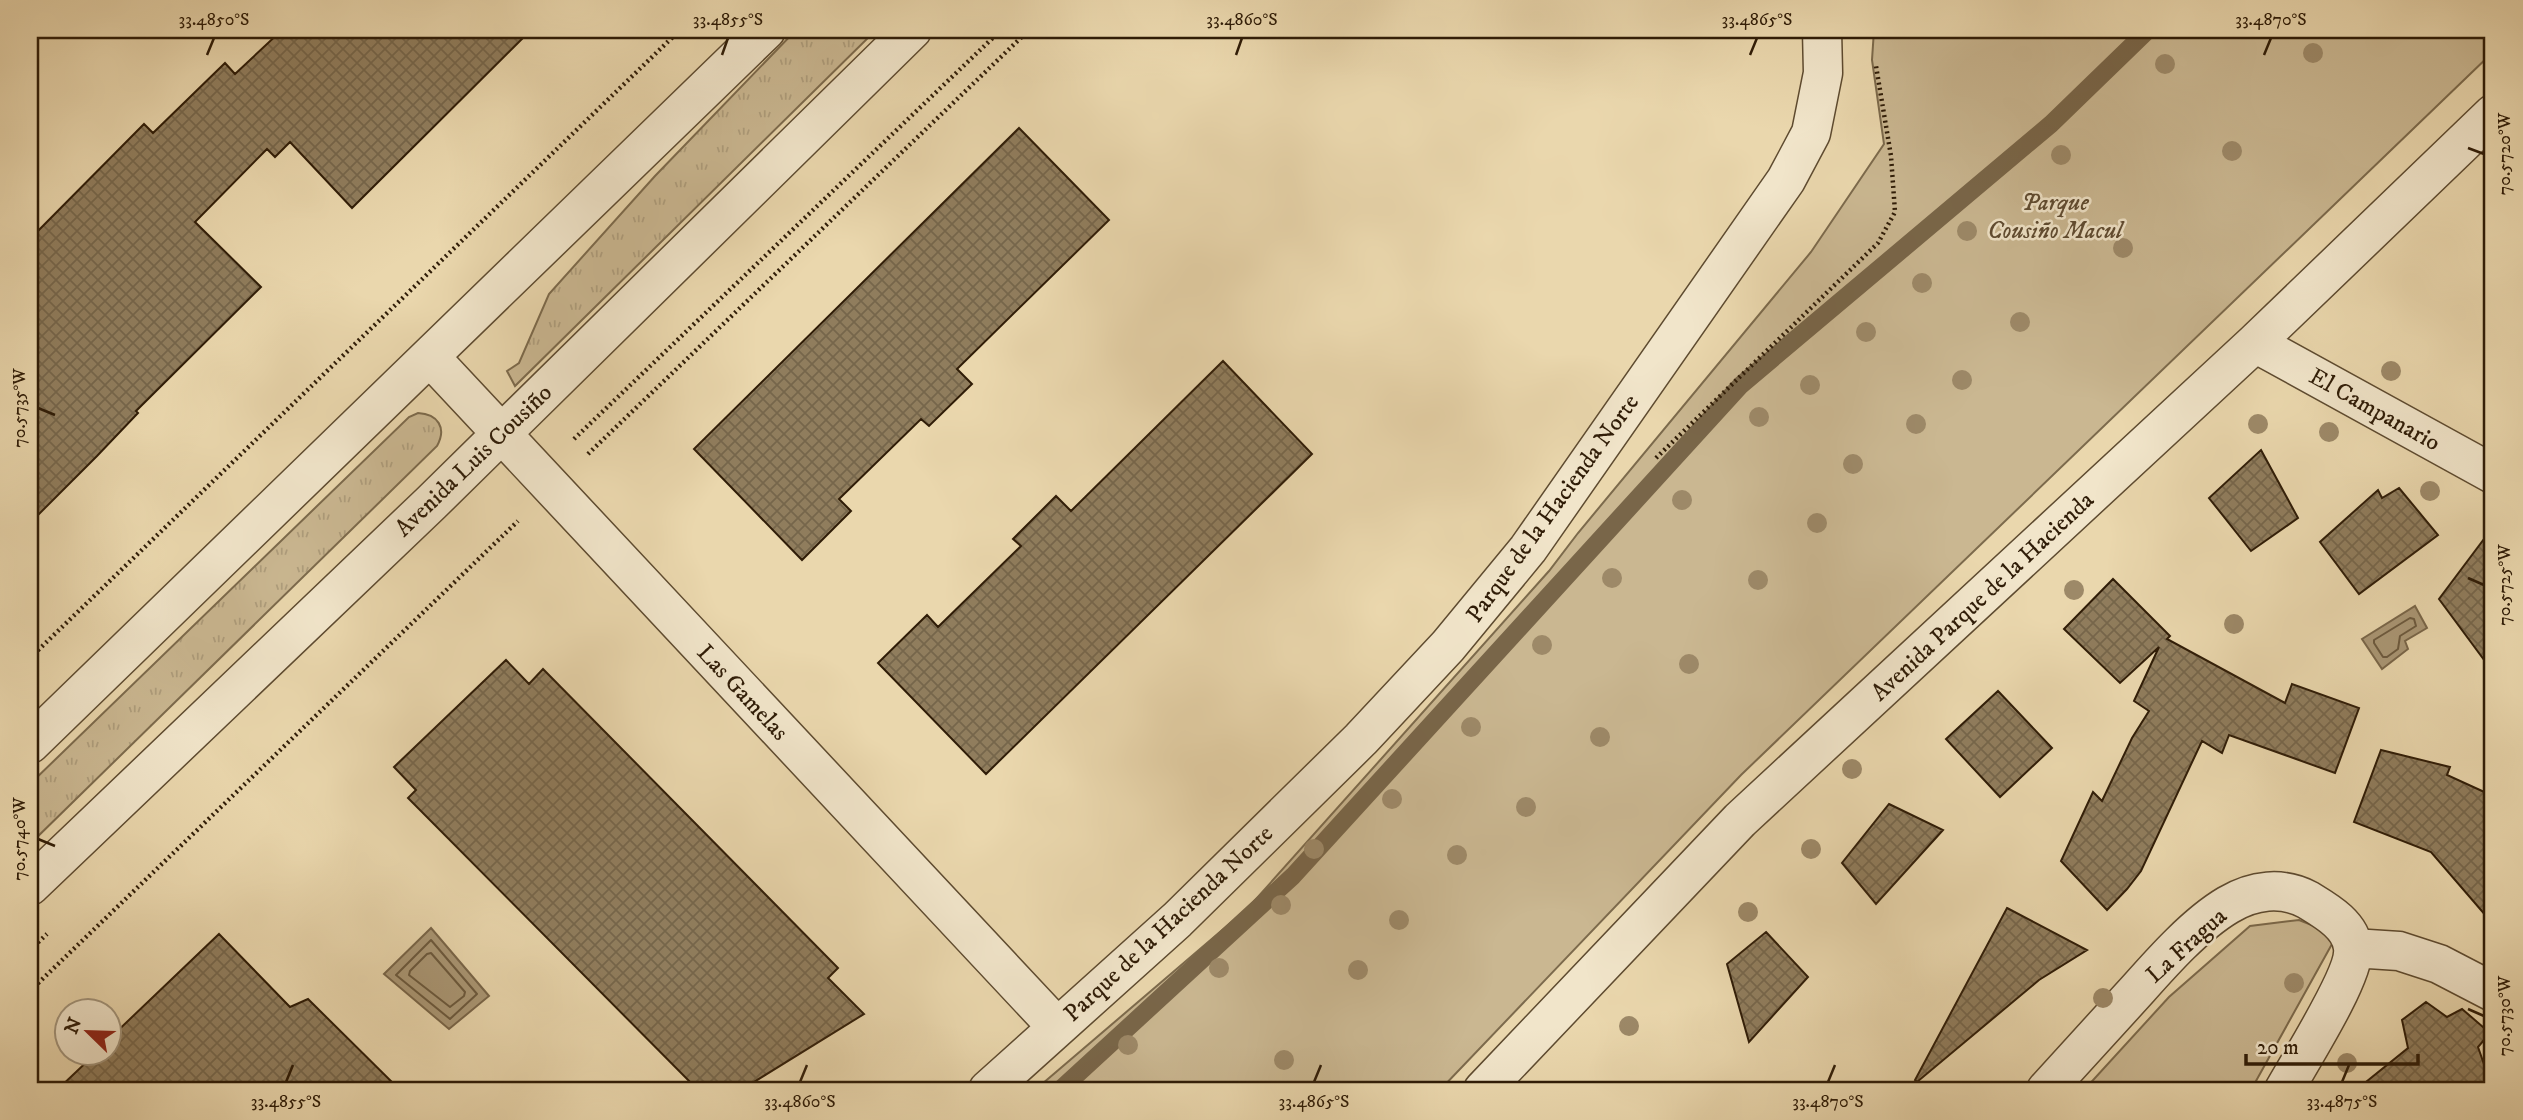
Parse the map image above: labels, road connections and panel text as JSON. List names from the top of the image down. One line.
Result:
{"streets":{"street":["El Campanario","Avenida Luis Cousiño","Parque de la Hacienda Norte","Avenida Parque de la Hacienda","Las Gamelas","La Fragua"]},"crossings":[["El Campanario","Avenida Parque de la Hacienda"],["Avenida Luis Cousiño","Las Gamelas"],["Parque de la Hacienda Norte","Las Gamelas"]],"parks":["Parque Cousiño Macul"],"scale_bar":"20 m","north":"top left","coordinates":["33.4850°S","33.4855°S","33.4860°S","33.4865°S","33.4870°S","70.5720°W","70.5735°W","70.5725°W","70.5740°W","70.5730°W","33.4875°S"]}
